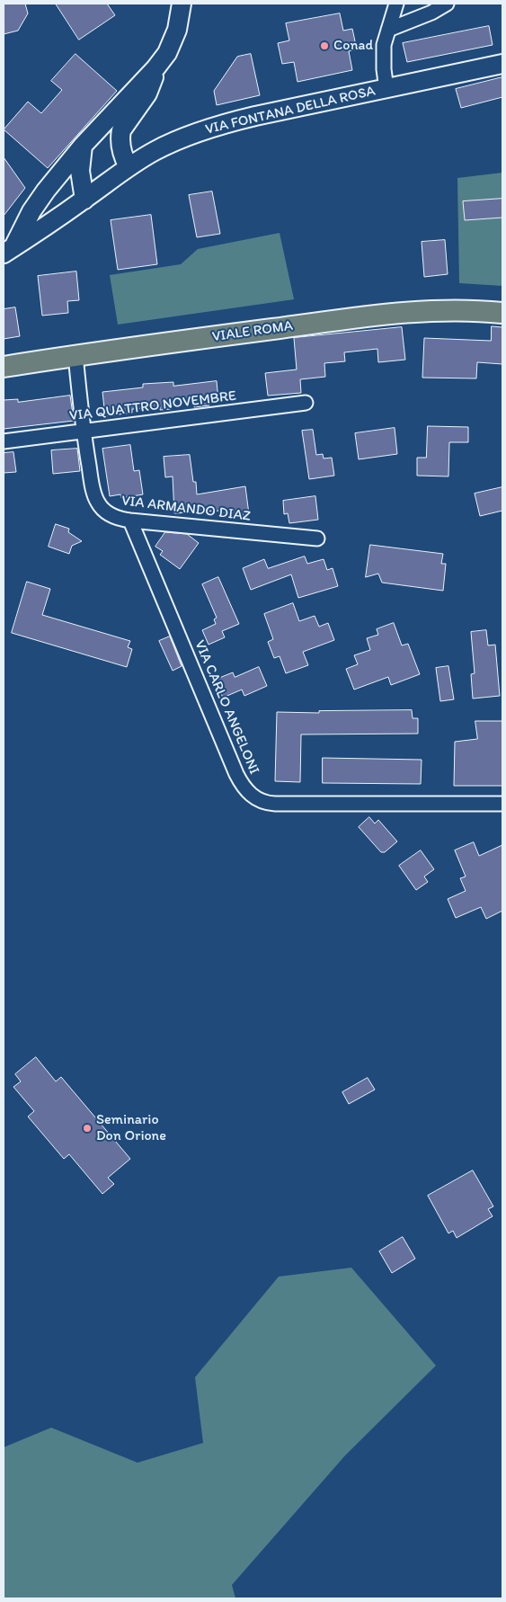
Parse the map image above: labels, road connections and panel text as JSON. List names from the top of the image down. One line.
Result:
{"streets":{"main road":["VIA FONTANA DELLA ROSA","VIALE ROMA"],"street":["VIA QUATTRO NOVEMBRE","VIA ARMANDO DIAZ","VIA CARLO ANGELONI"]},"crossings":[["VIALE ROMA","VIA ARMANDO DIAZ"],["VIA QUATTRO NOVEMBRE","VIA ARMANDO DIAZ"],["VIA ARMANDO DIAZ","VIA CARLO ANGELONI"]],"places":["Conad","Seminario Don Orione"]}
